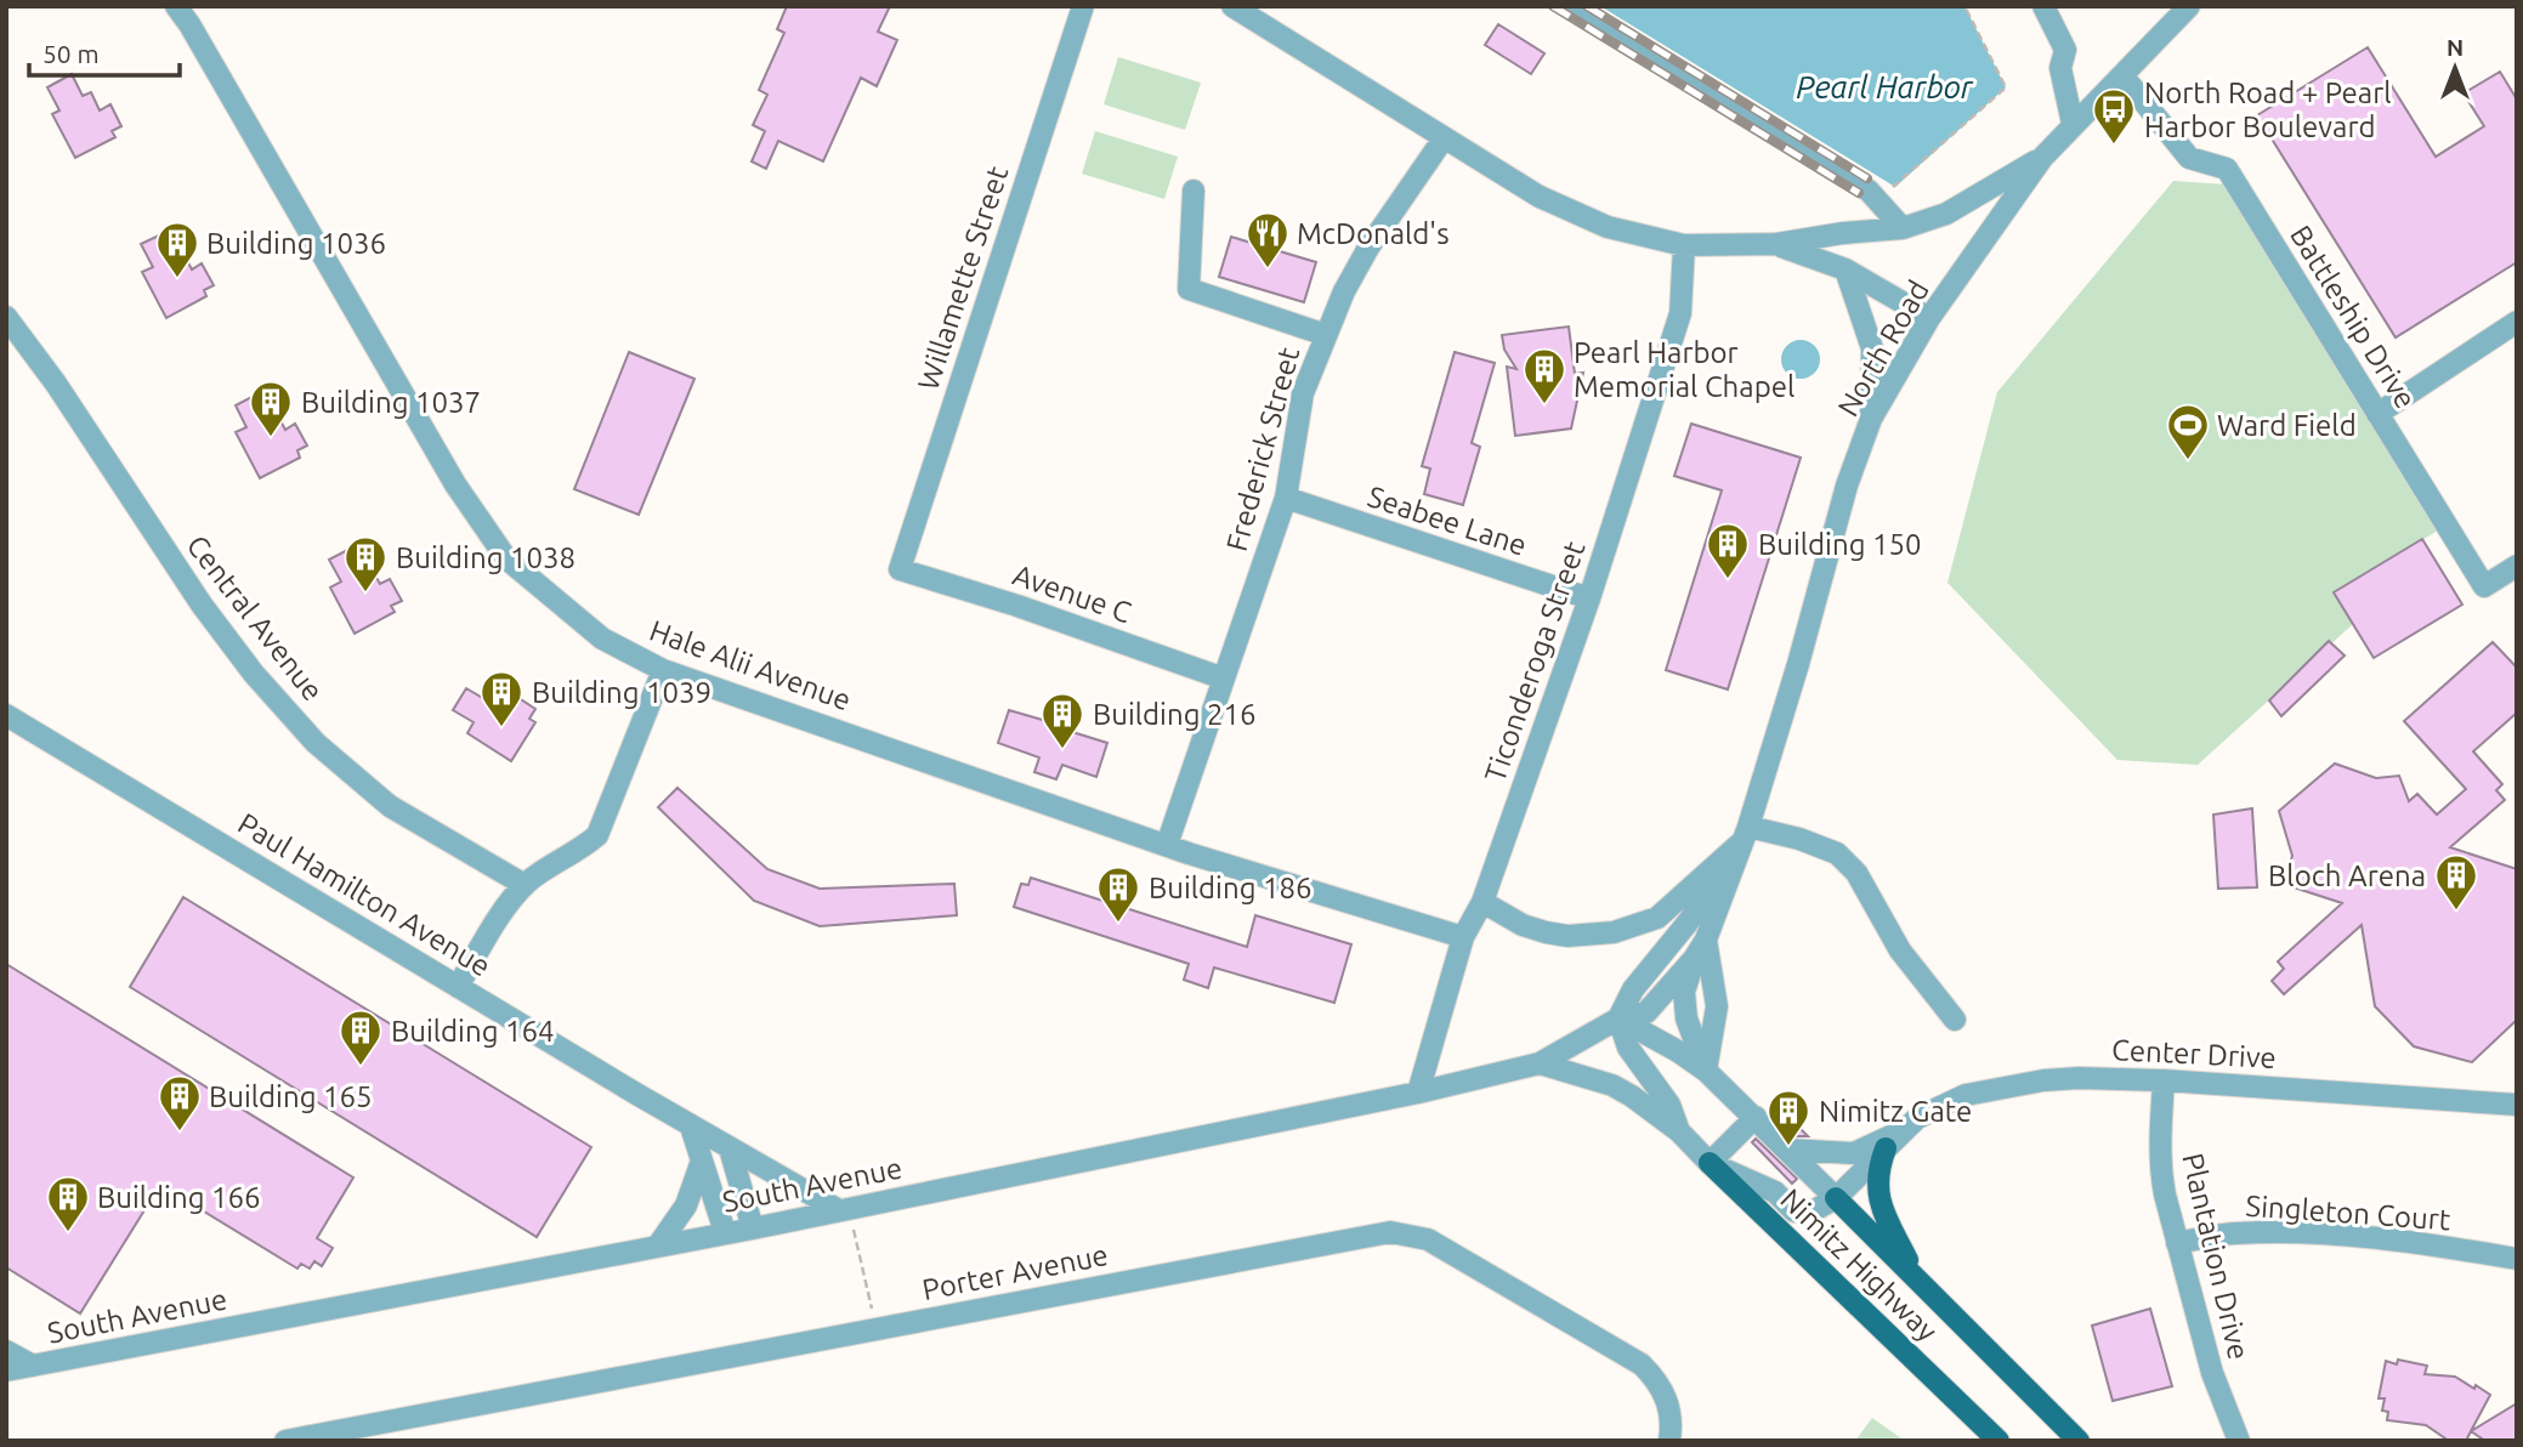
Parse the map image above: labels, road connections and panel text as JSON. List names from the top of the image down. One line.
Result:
{"streets":{"main road":["Nimitz Highway"],"street":["Willamette Street","Battleship Drive","North Road","Frederick Street","Seabee Lane","Avenue C","Central Avenue","Ticonderoga Street","Hale Alii Avenue","Paul Hamilton Avenue","Center Drive","South Avenue","Singleton Court","Plantation Drive","Porter Avenue"]},"crossings":[["Willamette Street","Avenue C"],["Battleship Drive","North Road"],["North Road","South Avenue"],["Frederick Street","Seabee Lane"],["Frederick Street","Avenue C"],["Frederick Street","Hale Alii Avenue"],["Seabee Lane","Ticonderoga Street"],["Ticonderoga Street","Hale Alii Avenue"],["Ticonderoga Street","South Avenue"],["Paul Hamilton Avenue","South Avenue"],["Center Drive","Plantation Drive"],["Center Drive","Nimitz Highway"],["Singleton Court","Plantation Drive"]],"water":["Pearl Harbor"],"places":{"bus stop":["North Road + Pearl Harbor Boulevard"],"restaurant":["McDonald's"],"building":["Building 1036","Pearl Harbor Memorial Chapel","Building 1037","Building 150","Building 1038","Building 1039","Building 216","Bloch Arena","Building 186","Building 164","Building 165","Nimitz Gate","Building 166"],"sports":["Ward Field"]},"scale_bar":"50 m","north":"top"}
